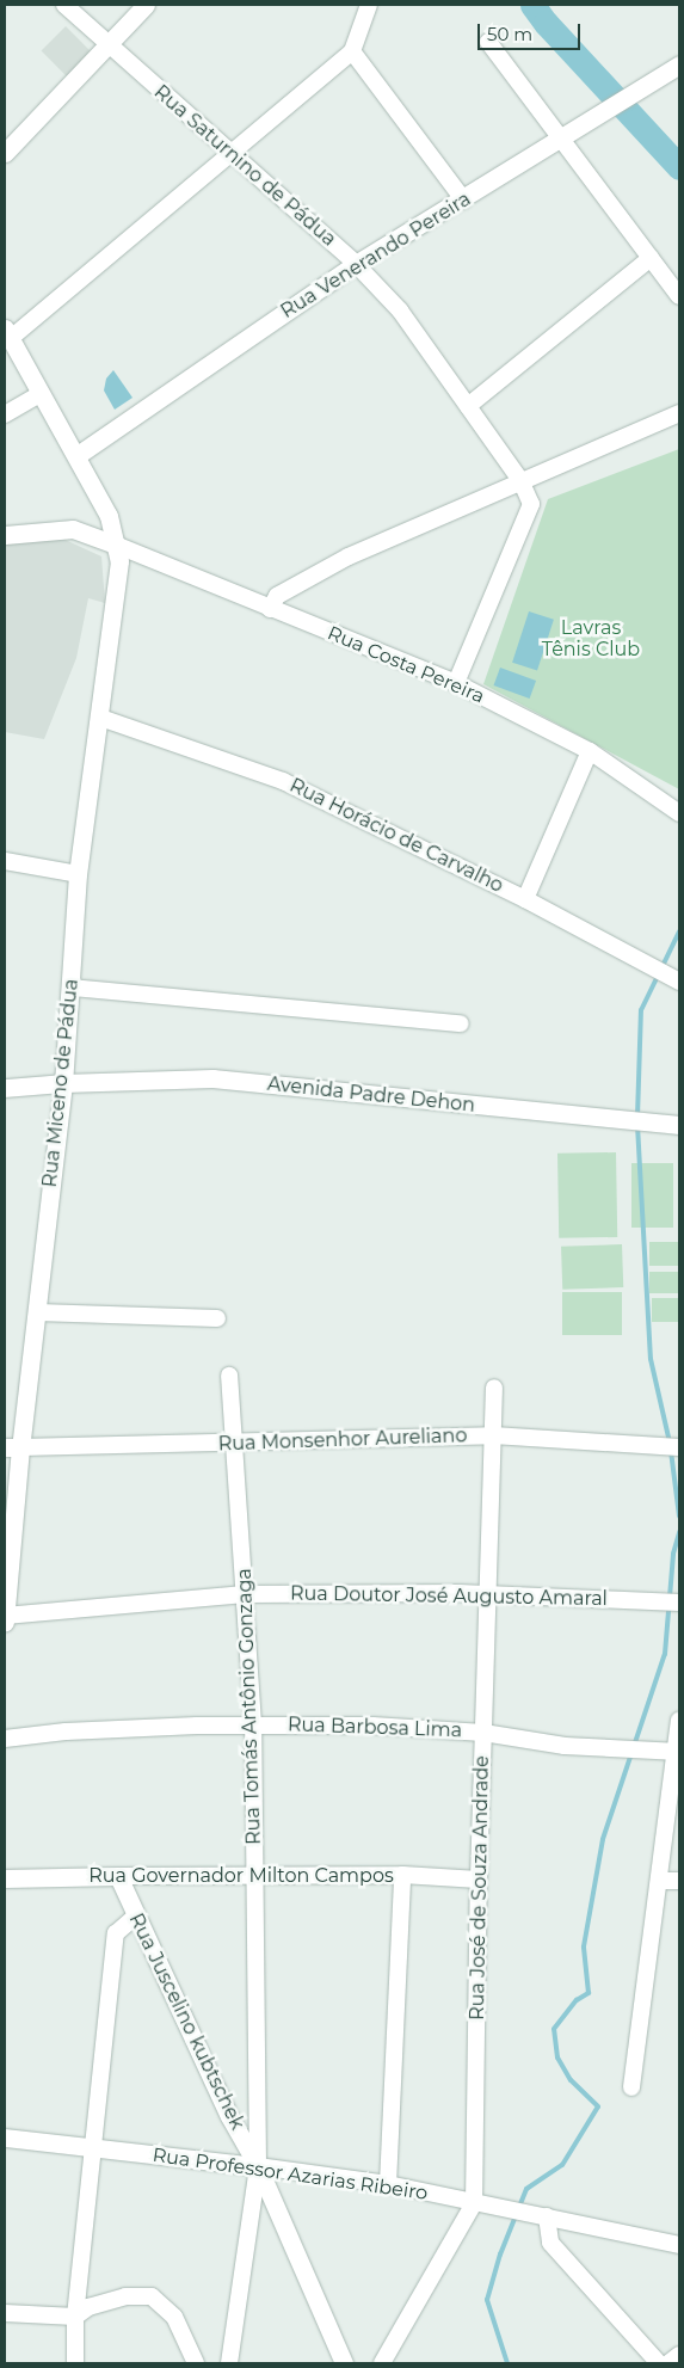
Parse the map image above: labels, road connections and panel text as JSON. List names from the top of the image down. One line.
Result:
{"streets":{"main road":["Rua Venerando Pereira","Rua Miceno de Pádua","Avenida Padre Dehon","Rua Governador Milton Campos","Rua Juscelino kubtschek","Rua Professor Azarias Ribeiro"],"street":["Rua Saturnino de Pádua","Rua Costa Pereira","Rua Horácio de Carvalho","Rua Monsenhor Aureliano","Rua Doutor José Augusto Amaral","Rua Tomás Antônio Gonzaga","Rua Barbosa Lima","Rua José de Souza Andrade"]},"crossings":[["Rua Saturnino de Pádua","Rua Venerando Pereira"],["Rua Saturnino de Pádua","Rua Costa Pereira"],["Rua Costa Pereira","Rua Miceno de Pádua"],["Rua Horácio de Carvalho","Rua Miceno de Pádua"],["Rua Miceno de Pádua","Avenida Padre Dehon"],["Rua Miceno de Pádua","Rua Monsenhor Aureliano"],["Rua Miceno de Pádua","Rua Doutor José Augusto Amaral"],["Rua Monsenhor Aureliano","Rua Tomás Antônio Gonzaga"],["Rua Monsenhor Aureliano","Rua José de Souza Andrade"],["Rua Doutor José Augusto Amaral","Rua Tomás Antônio Gonzaga"],["Rua Doutor José Augusto Amaral","Rua José de Souza Andrade"],["Rua Tomás Antônio Gonzaga","Rua Barbosa Lima"],["Rua Tomás Antônio Gonzaga","Rua Governador Milton Campos"],["Rua Tomás Antônio Gonzaga","Rua Juscelino kubtschek"],["Rua Tomás Antônio Gonzaga","Rua Professor Azarias Ribeiro"],["Rua Barbosa Lima","Rua José de Souza Andrade"],["Rua Governador Milton Campos","Rua José de Souza Andrade"],["Rua Governador Milton Campos","Rua Juscelino kubtschek"],["Rua José de Souza Andrade","Rua Professor Azarias Ribeiro"],["Rua Juscelino kubtschek","Rua Professor Azarias Ribeiro"]],"parks":["Lavras Tênis Club"],"scale_bar":"50 m"}
